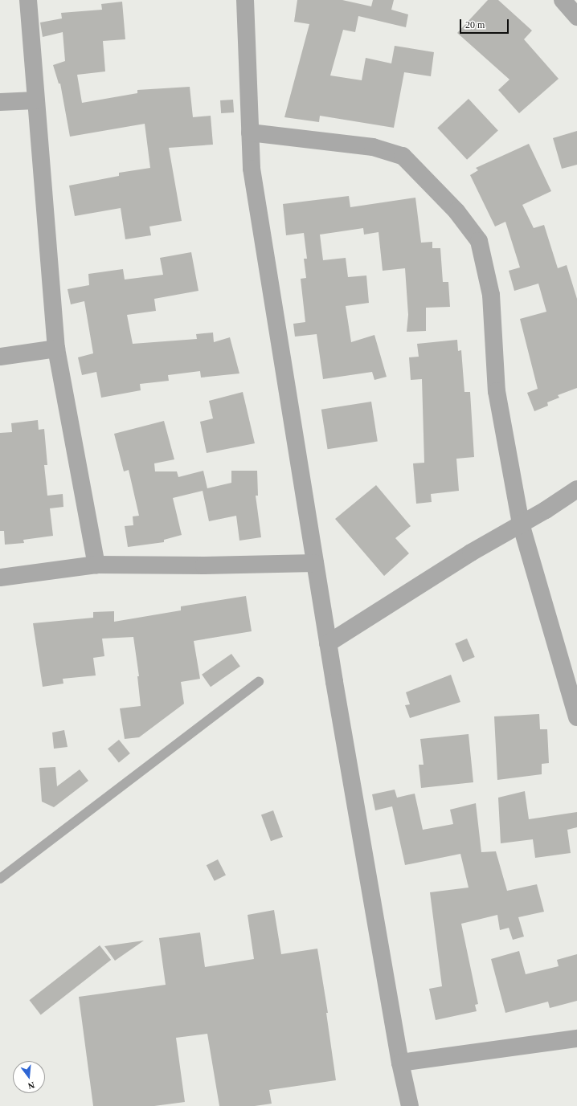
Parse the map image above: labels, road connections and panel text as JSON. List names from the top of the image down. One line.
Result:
{"scale_bar":"20 m","north":"bottom"}
